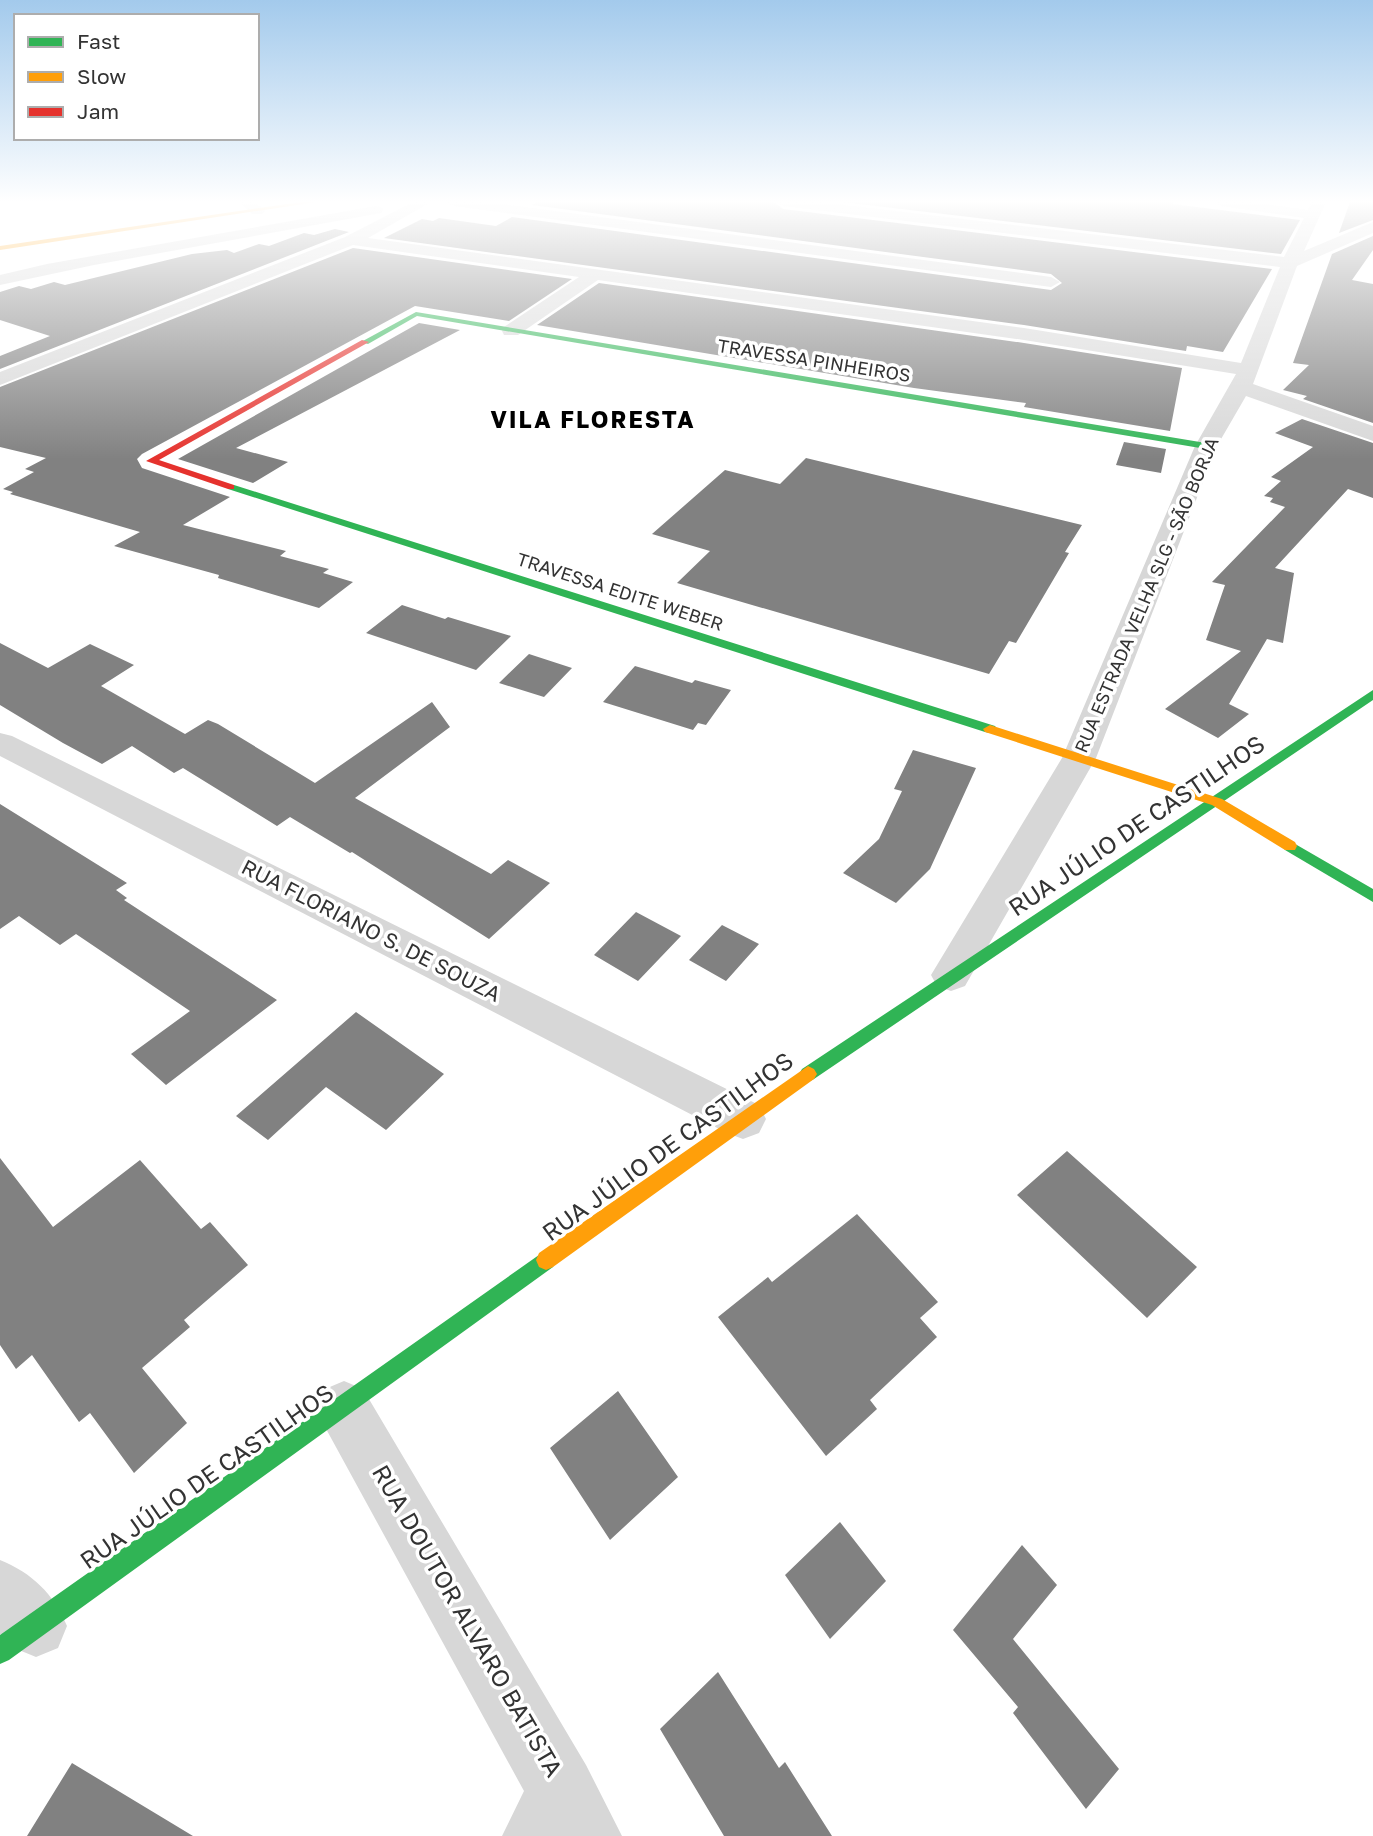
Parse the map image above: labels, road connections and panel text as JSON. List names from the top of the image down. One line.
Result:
{"streets":{"main road":["TRAVESSA PINHEIROS","TRAVESSA EDITE WEBER","RUA JÚLIO DE CASTILHOS"],"street":["RUA ESTRADA VELHA SLG - SÃO BORJA","RUA FLORIANO S. DE SOUZA","RUA DOUTOR ALVARO BATISTA"]},"crossings":[["TRAVESSA PINHEIROS","TRAVESSA EDITE WEBER"],["TRAVESSA PINHEIROS","RUA ESTRADA VELHA SLG - SÃO BORJA"],["TRAVESSA EDITE WEBER","RUA ESTRADA VELHA SLG - SÃO BORJA"],["TRAVESSA EDITE WEBER","RUA JÚLIO DE CASTILHOS"],["RUA ESTRADA VELHA SLG - SÃO BORJA","RUA JÚLIO DE CASTILHOS"],["RUA JÚLIO DE CASTILHOS","RUA FLORIANO S. DE SOUZA"],["RUA JÚLIO DE CASTILHOS","RUA DOUTOR ALVARO BATISTA"]],"districts":["VILA FLORESTA"],"legend":["Fast","Slow","Jam"]}
